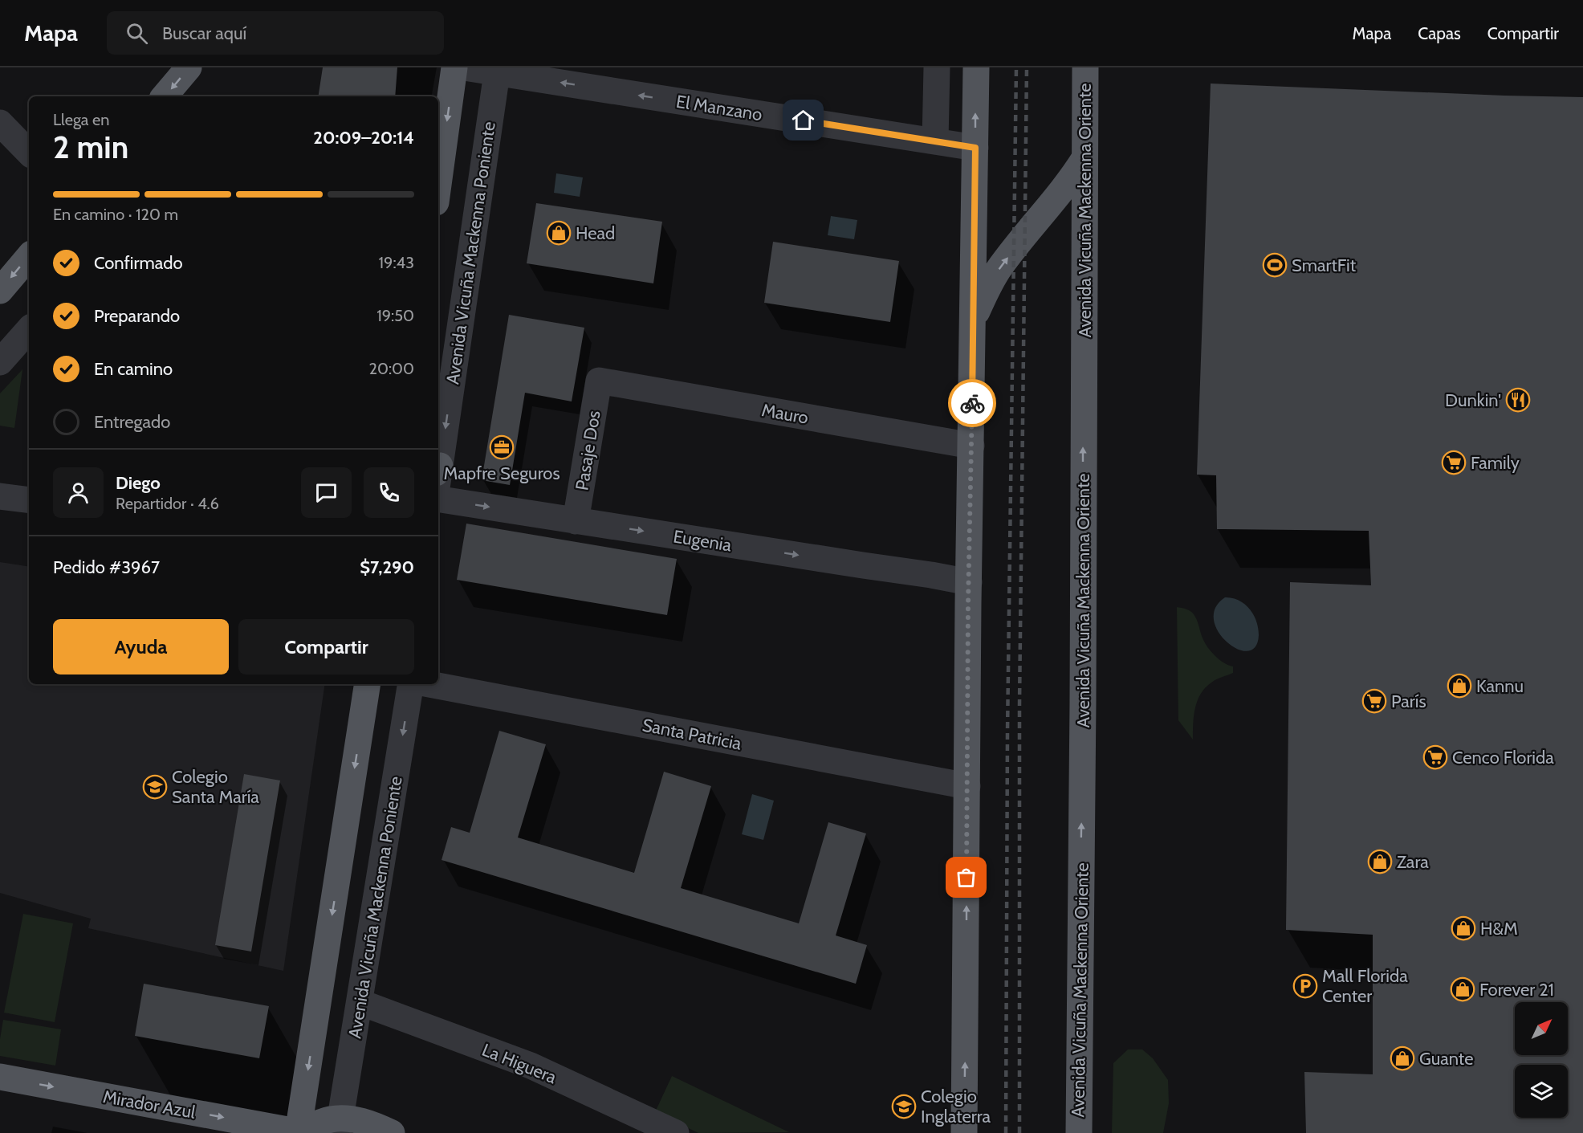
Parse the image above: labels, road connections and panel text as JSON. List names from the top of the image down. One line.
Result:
{"streets":{"main road":["Avenida Vicuña Mackenna Oriente","Mirador Azul"],"street":["El Manzano","Avenida Vicuña Mackenna Poniente","Mauro","Pasaje Dos","Eugenia","Santa Patricia","La Higuera"]},"crossings":[["El Manzano","Avenida Vicuña Mackenna Poniente"],["Avenida Vicuña Mackenna Poniente","La Higuera"],["Mauro","Pasaje Dos"],["Pasaje Dos","Eugenia"]],"one_way":["El Manzano","Avenida Vicuña Mackenna Poniente","Eugenia","Mirador Azul"],"places":{"shop":["Head","Kannu","Zara","H&M","Forever 21","Guante"],"sports":["SmartFit"],"restaurant":["Dunkin'"],"office":["Mapfre Seguros"],"supermarket":["Family","París","Cenco Florida"],"school or university":["Colegio Santa María","Colegio Inglaterra"],"parking":["Mall Florida Center"]},"north":"top right","page":{"header":"Mapa","search":"Buscar aquí","nav":["Mapa","Capas","Compartir"],"heading":["2 min","Llega en","20:09–20:14"],"panel":["Diego","Repartidor · 4.6","Pedido #3967","$7,290"],"bar":"En camino · 120 m","list":[["Confirmado","19:43"],["Preparando","19:50"],["En camino","20:00"],"Entregado"],"buttons":["Ayuda","Compartir"]}}
